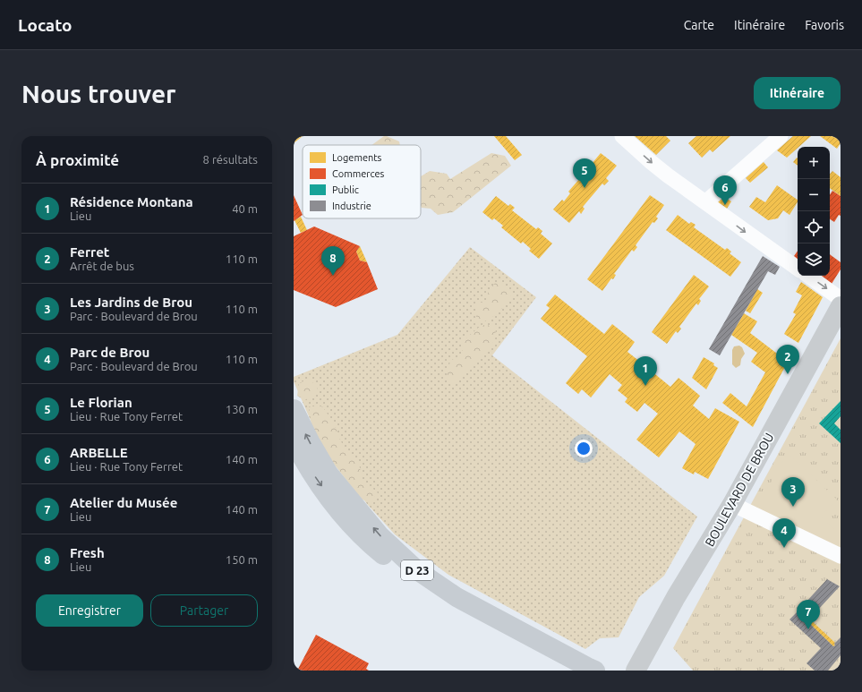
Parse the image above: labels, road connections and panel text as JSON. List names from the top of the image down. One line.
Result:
{"streets":{"main road":["BOULEVARD DE BROU","D 23"]},"legend":["Logements","Commerces","Public","Industrie"],"page":{"header":"Locato","nav":["Carte","Itinéraire","Favoris"],"buttons":["Itinéraire",["Enregistrer","Partager"]],"title":"Nous trouver","heading":["À proximité","8 résultats"],"map_buttons":["+","−"],"pins":["5","6","8","2","1","3","4","7"],"list":[{"mark":"1","name":"Résidence Montana","note":"Lieu","value":"40 m"},{"mark":"2","name":"Ferret","note":"Arrêt de bus","value":"110 m"},{"mark":"3","name":"Les Jardins de Brou","note":"Parc · Boulevard de Brou","value":"110 m"},{"mark":"4","name":"Parc de Brou","note":"Parc · Boulevard de Brou","value":"110 m"},{"mark":"5","name":"Le Florian","note":"Lieu · Rue Tony Ferret","value":"130 m"},{"mark":"6","name":"ARBELLE","note":"Lieu · Rue Tony Ferret","value":"140 m"},{"mark":"7","name":"Atelier du Musée","note":"Lieu","value":"140 m"},{"mark":"8","name":"Fresh","note":"Lieu","value":"150 m"}]}}
